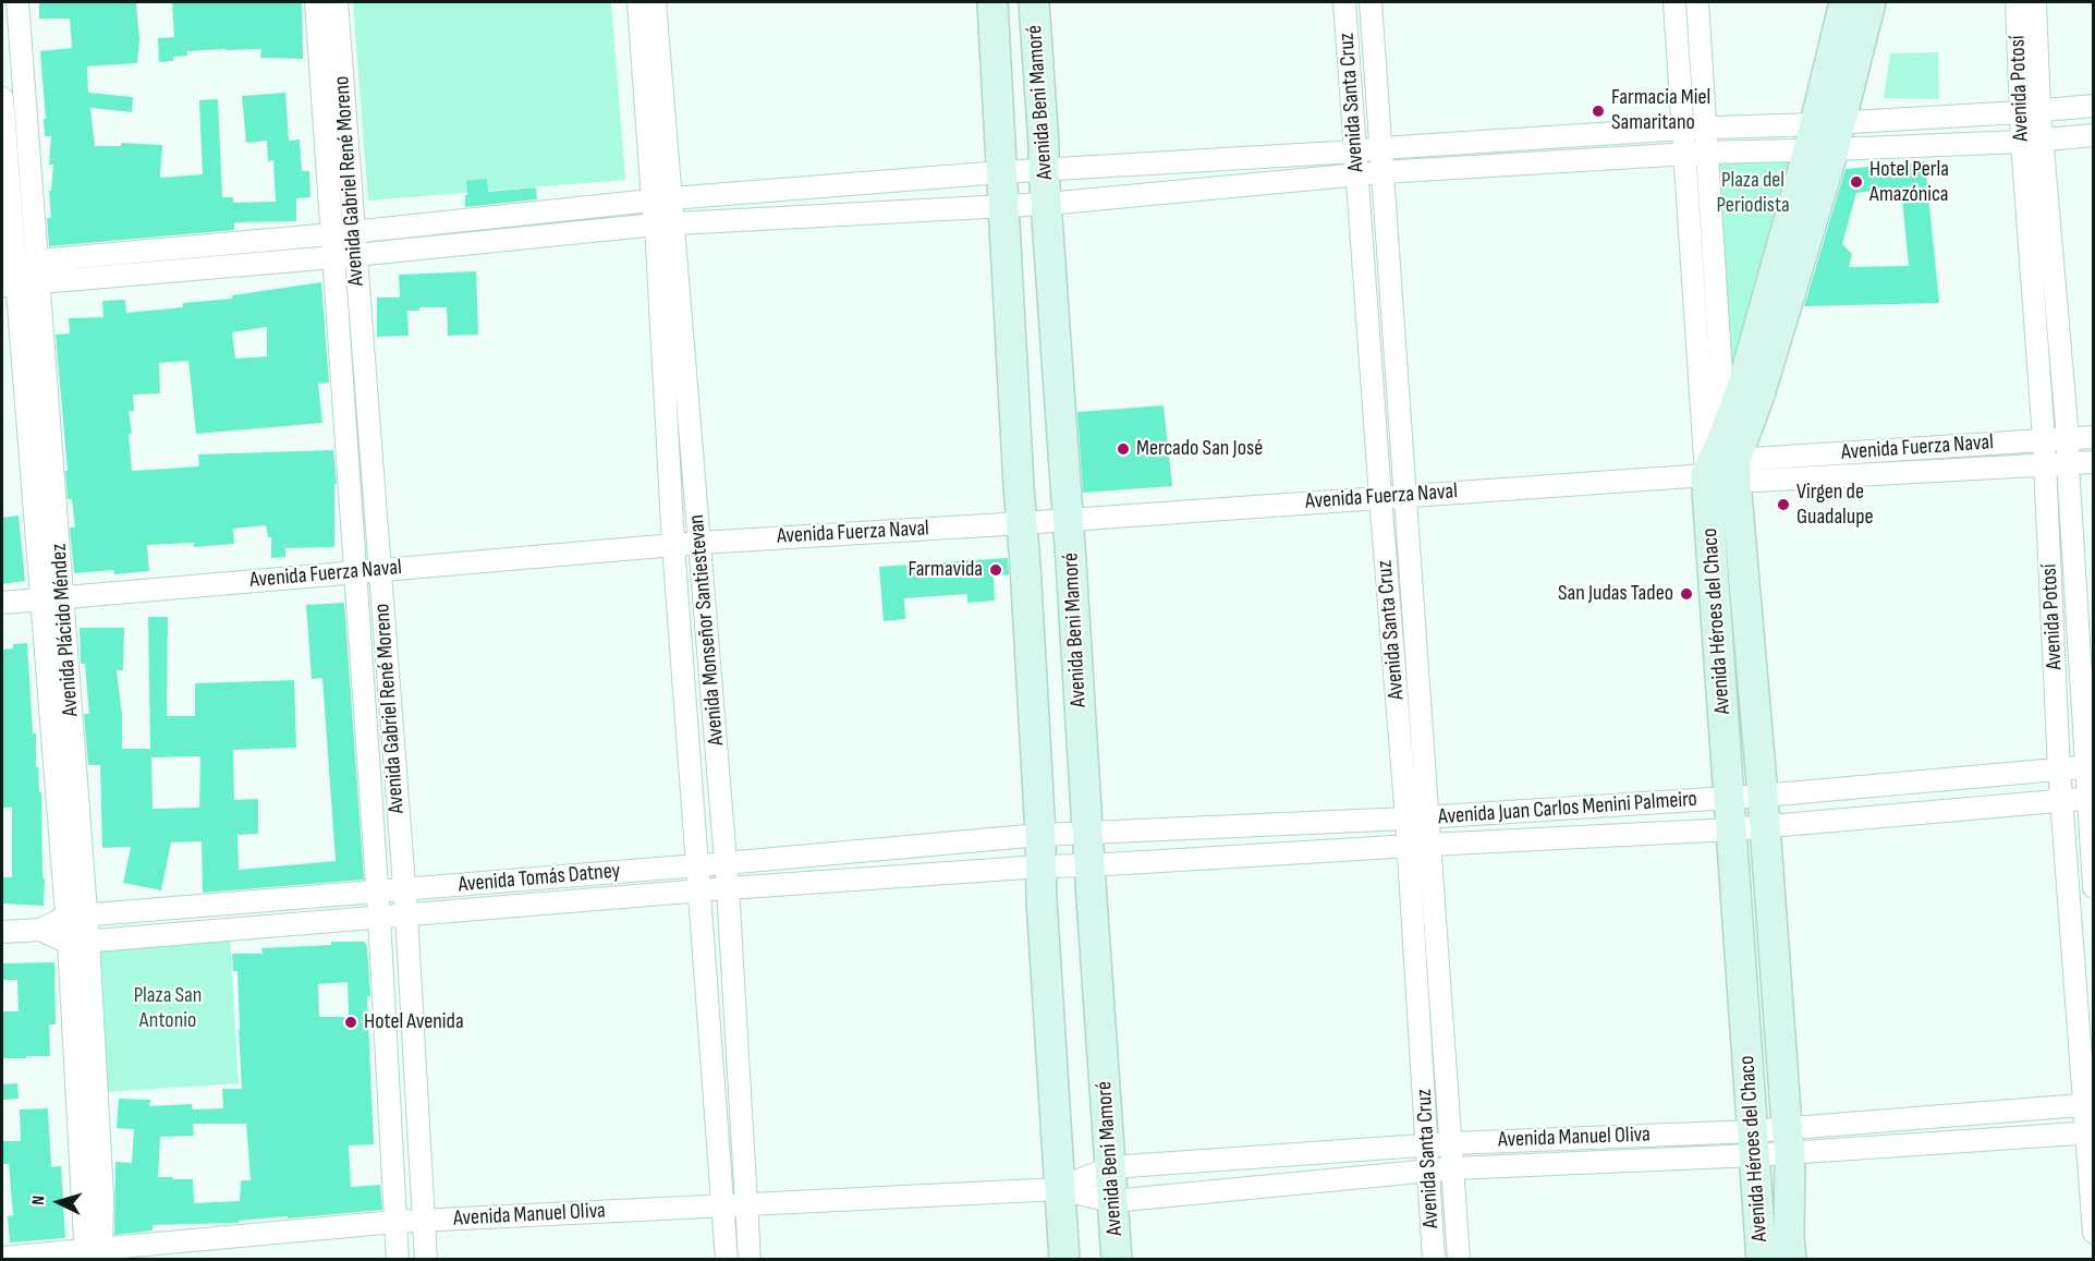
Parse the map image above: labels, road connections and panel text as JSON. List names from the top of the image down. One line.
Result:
{"streets":{"street":["Avenida Potosí","Avenida Beni Mamoré","Avenida Santa Cruz","Avenida Gabriel René Moreno","Avenida Fuerza Naval","Avenida Héroes del Chaco","Avenida Plácido Méndez","Avenida Monseñor Santiestevan","Avenida Juan Carlos Menini Palmeiro","Avenida Tomás Datney","Avenida Manuel Oliva"]},"crossings":[["Avenida Potosí","Avenida Fuerza Naval"],["Avenida Potosí","Avenida Juan Carlos Menini Palmeiro"],["Avenida Potosí","Avenida Manuel Oliva"],["Avenida Beni Mamoré","Avenida Fuerza Naval"],["Avenida Beni Mamoré","Avenida Juan Carlos Menini Palmeiro"],["Avenida Beni Mamoré","Avenida Tomás Datney"],["Avenida Beni Mamoré","Avenida Manuel Oliva"],["Avenida Santa Cruz","Avenida Fuerza Naval"],["Avenida Santa Cruz","Avenida Juan Carlos Menini Palmeiro"],["Avenida Santa Cruz","Avenida Manuel Oliva"],["Avenida Gabriel René Moreno","Avenida Fuerza Naval"],["Avenida Gabriel René Moreno","Avenida Tomás Datney"],["Avenida Gabriel René Moreno","Avenida Manuel Oliva"],["Avenida Fuerza Naval","Avenida Héroes del Chaco"],["Avenida Fuerza Naval","Avenida Plácido Méndez"],["Avenida Fuerza Naval","Avenida Monseñor Santiestevan"],["Avenida Héroes del Chaco","Avenida Juan Carlos Menini Palmeiro"],["Avenida Héroes del Chaco","Avenida Manuel Oliva"],["Avenida Plácido Méndez","Avenida Tomás Datney"],["Avenida Plácido Méndez","Avenida Manuel Oliva"],["Avenida Monseñor Santiestevan","Avenida Tomás Datney"],["Avenida Monseñor Santiestevan","Avenida Manuel Oliva"],["Avenida Juan Carlos Menini Palmeiro","Avenida Tomás Datney"]],"parks":["Plaza del Periodista","Plaza San Antonio"],"places":["Farmacia Miel Samaritano","Hotel Perla Amazónica","Mercado San José","Virgen de Guadalupe","Farmavida","San Judas Tadeo","Hotel Avenida"],"north":"left"}
